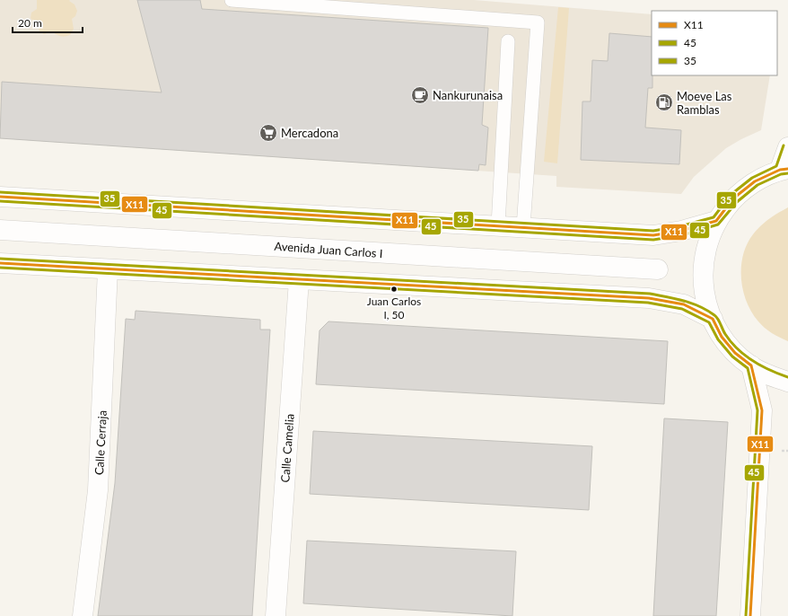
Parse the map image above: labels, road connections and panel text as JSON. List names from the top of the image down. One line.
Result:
{"streets":{"street":["Avenida Juan Carlos I","Calle Cerraja","Calle Camelia"]},"places":{"cafe":["Nankurunaisa"],"fuel station":["Moeve Las Ramblas"],"supermarket":["Mercadona"],"other":["Juan Carlos I, 50"]},"lines":["transit line 35","transit line X11","transit line 45"],"legend":["X11","45","35"],"scale_bar":"20 m"}
